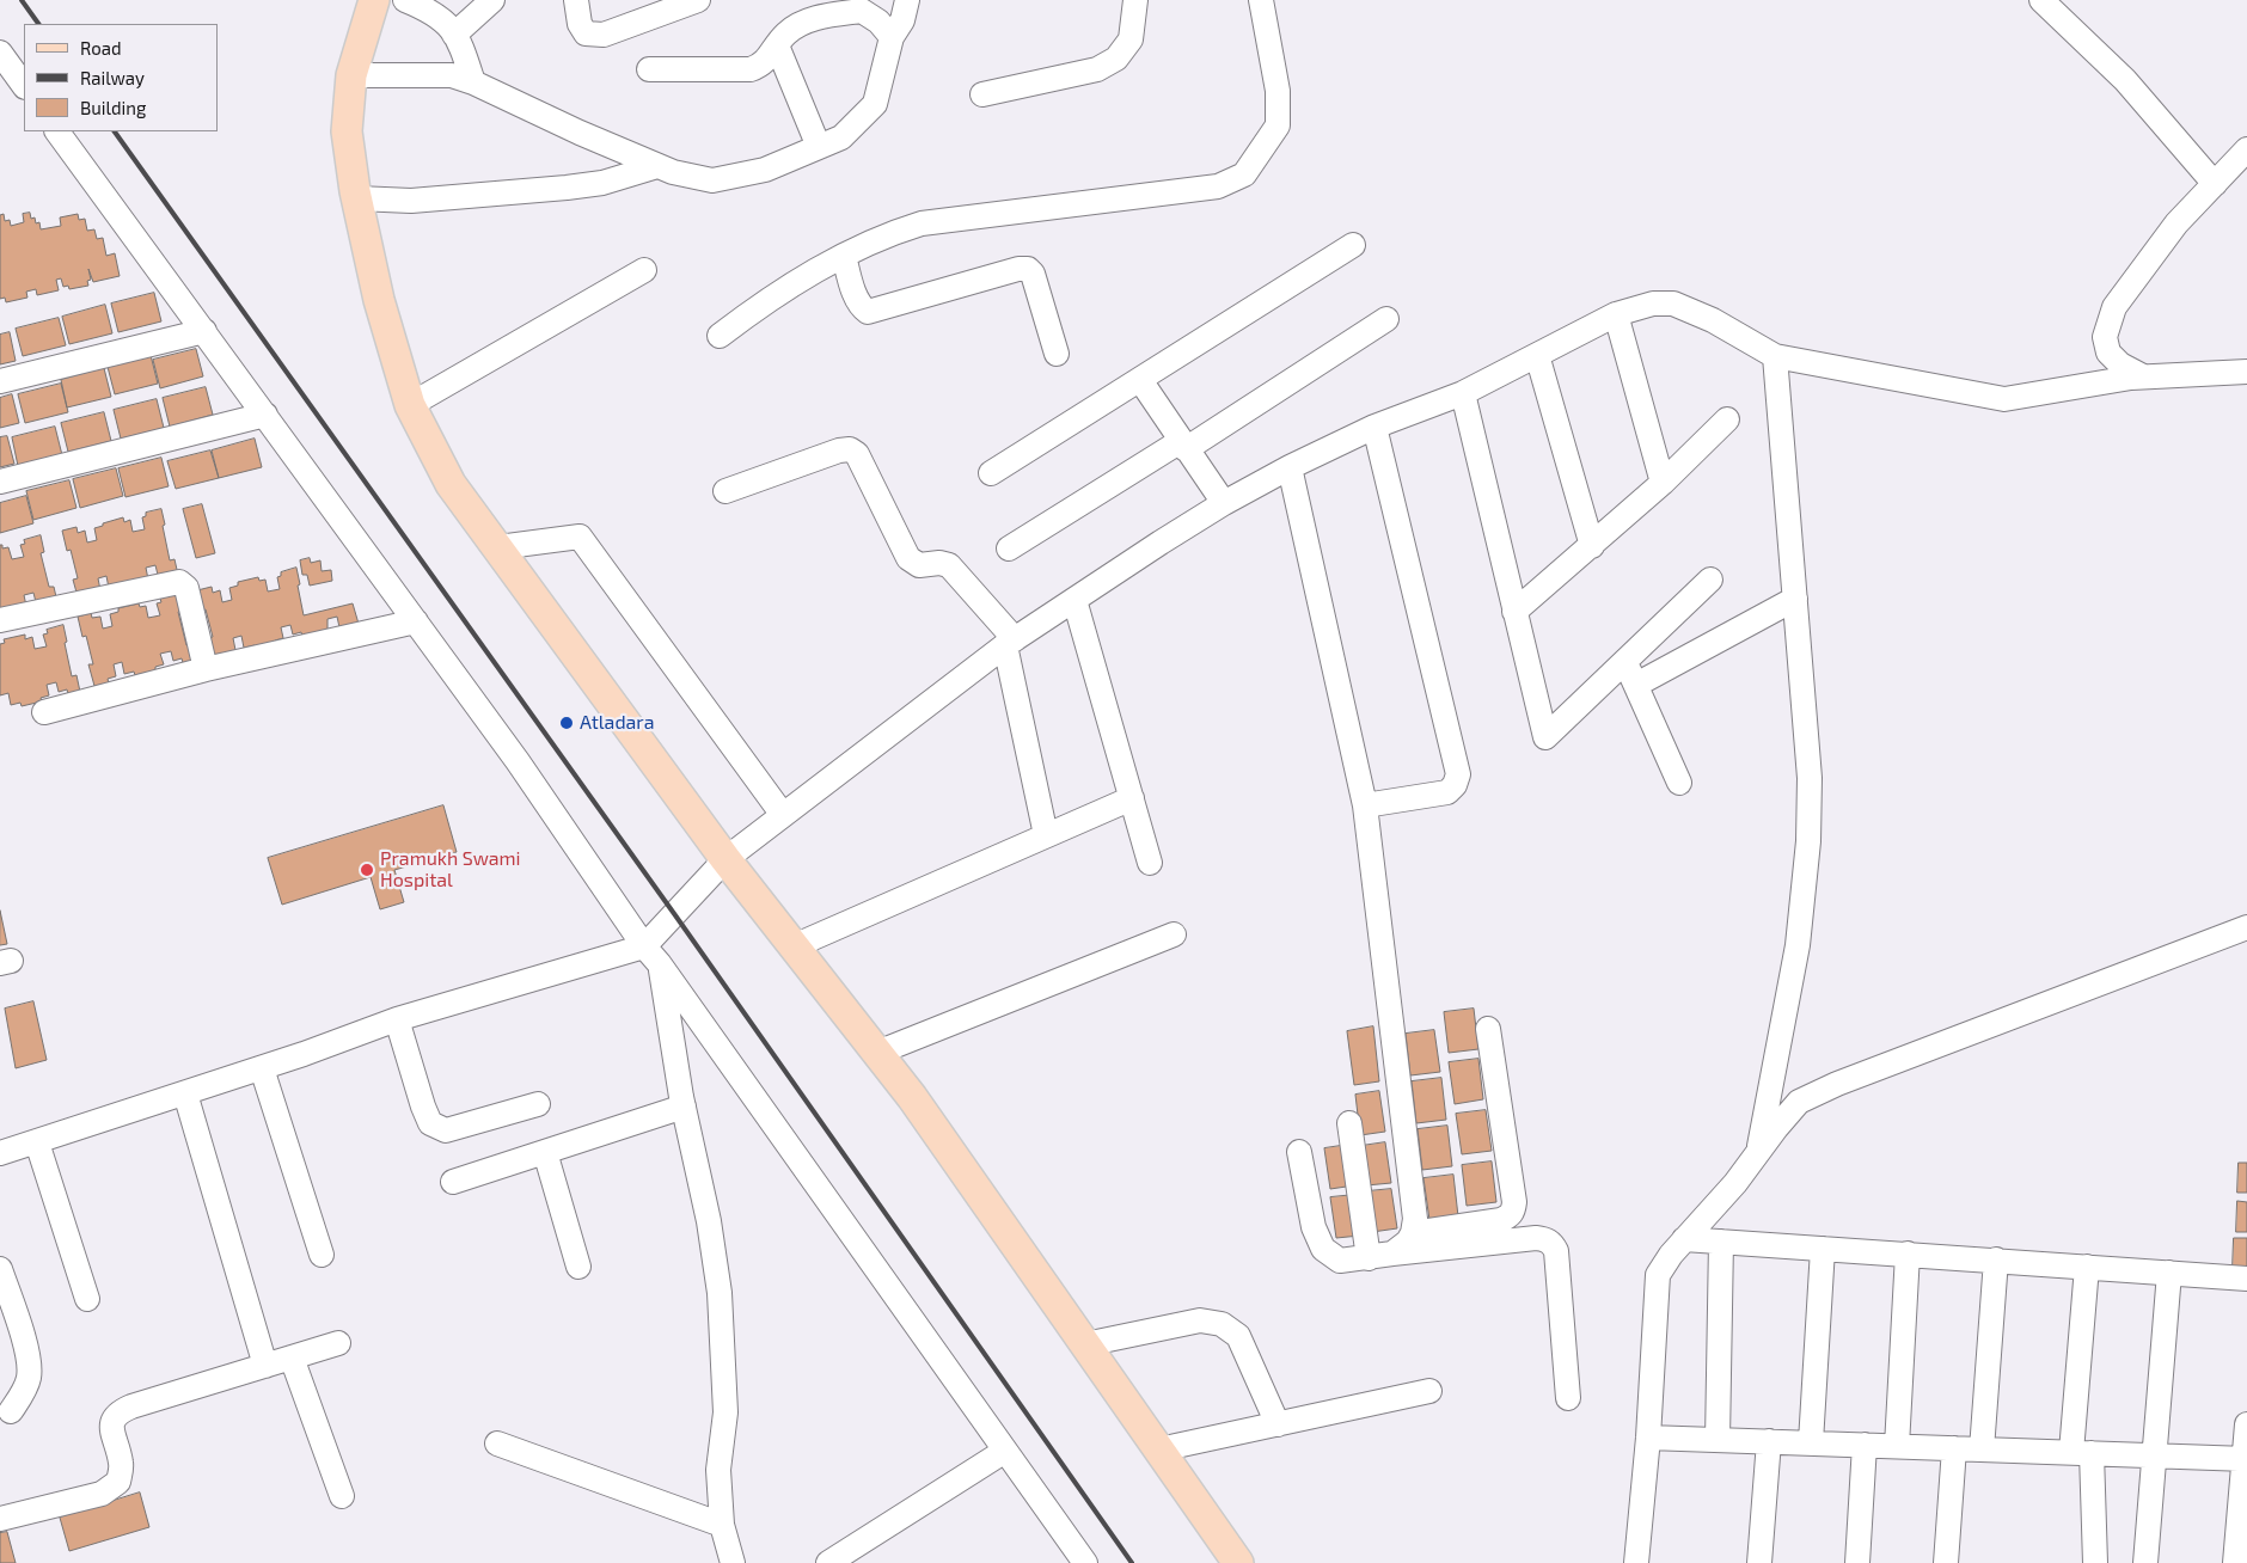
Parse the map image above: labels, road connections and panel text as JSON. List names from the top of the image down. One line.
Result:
{"places":["Atladara","Pramukh Swami Hospital"],"legend":["Road","Railway","Building"]}
